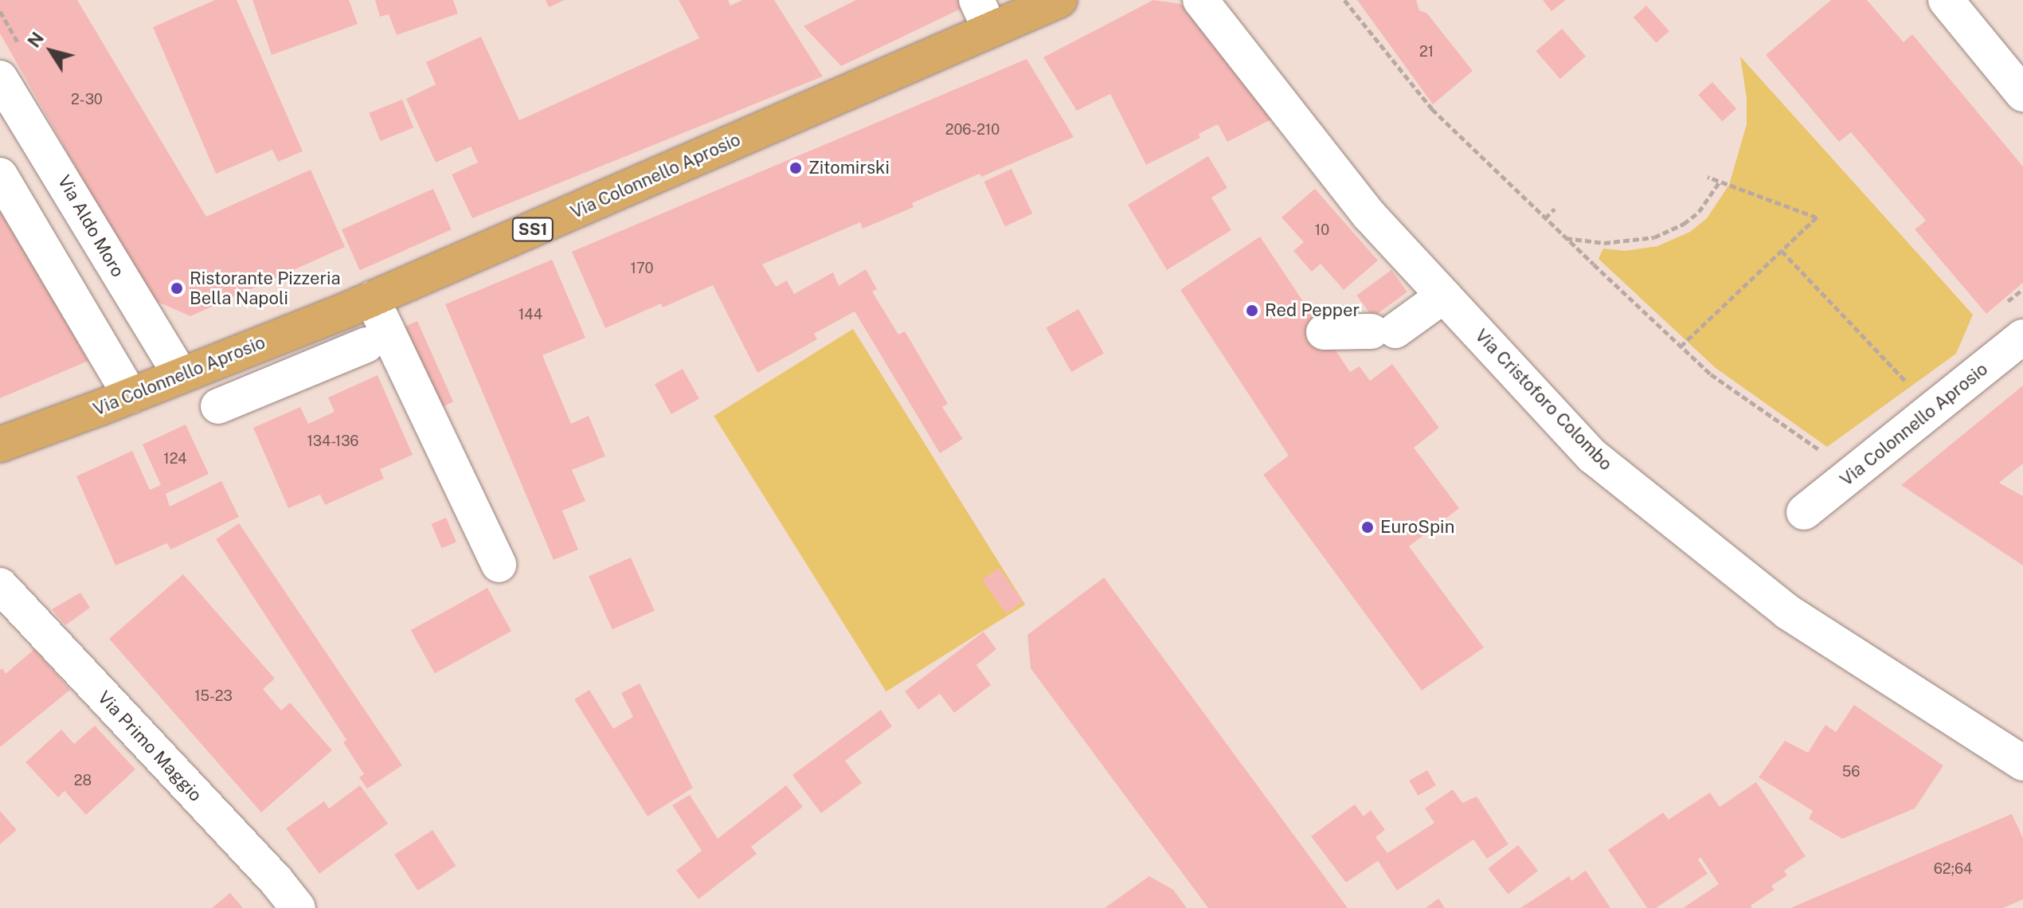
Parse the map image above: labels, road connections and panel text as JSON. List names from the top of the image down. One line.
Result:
{"streets":{"main road":["Via Colonnello Aprosio","SS1"],"street":["Via Aldo Moro","Via Cristoforo Colombo","Via Primo Maggio"]},"crossings":[["Via Colonnello Aprosio","Via Aldo Moro"]],"places":["Zitomirski","Ristorante Pizzeria Bella Napoli","Red Pepper","EuroSpin"],"house_numbers":["21","2-30","206-210","10","170","144","134-136","124","15-23","56","28","62;64"],"north":"top left"}
